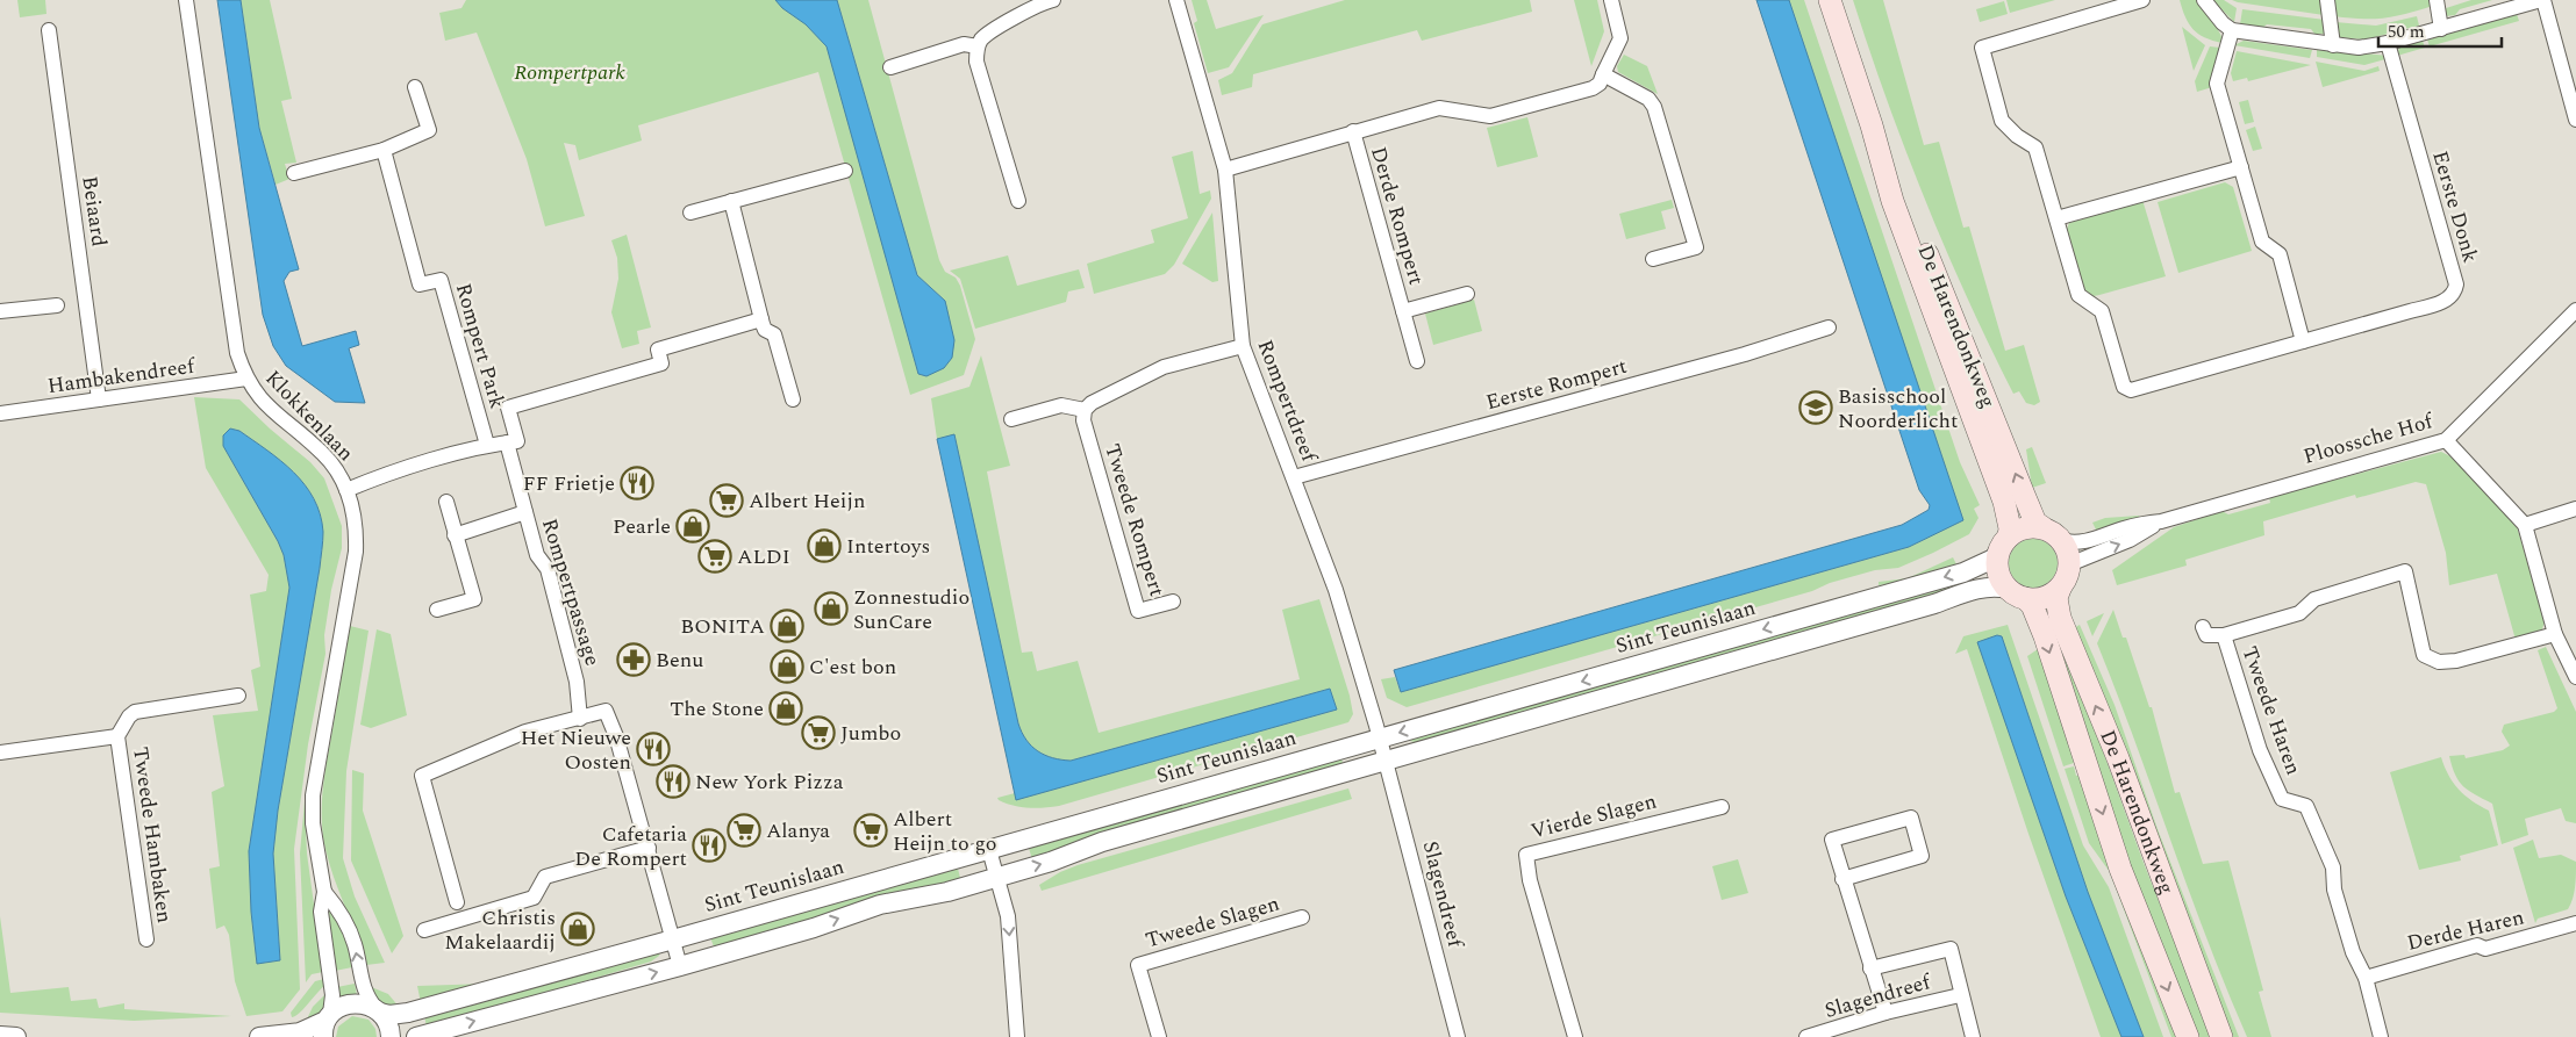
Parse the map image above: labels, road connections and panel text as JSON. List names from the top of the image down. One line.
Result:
{"streets":{"main road":["De Harendonkweg"],"street":["Eerste Donk","Beiaard","Derde Rompert","Rompert Park","Hambakendreef","Eerste Rompert","Rompertdreef","Klokkenlaan","Ploossche Hof","Tweede Rompert","Rompertpassage","Sint Teunislaan","Tweede Haren","Vierde Slagen","Tweede Hambaken","Slagendreef","Tweede Slagen","Derde Haren"]},"crossings":[["Beiaard","Hambakendreef"],["Derde Rompert","Rompertdreef"],["De Harendonkweg","Ploossche Hof"],["De Harendonkweg","Sint Teunislaan"],["Hambakendreef","Klokkenlaan"],["Eerste Rompert","Rompertdreef"],["Rompertdreef","Sint Teunislaan"],["Klokkenlaan","Sint Teunislaan"],["Ploossche Hof","Sint Teunislaan"],["Tweede Haren","Derde Haren"]],"parks":["Rompertpark"],"places":{"school or university":["Basisschool Noorderlicht"],"restaurant":["FF Frietje","Het Nieuwe Oosten","New York Pizza","Cafetaria De Rompert"],"supermarket":["Albert Heijn","ALDI","Jumbo","Alanya","Albert Heijn to go"],"shop":["Pearle","Intertoys","Zonnestudio SunCare","BONITA","C'est bon","The Stone","Christis Makelaardij"],"pharmacy":["Benu"]},"scale_bar":"50 m"}
